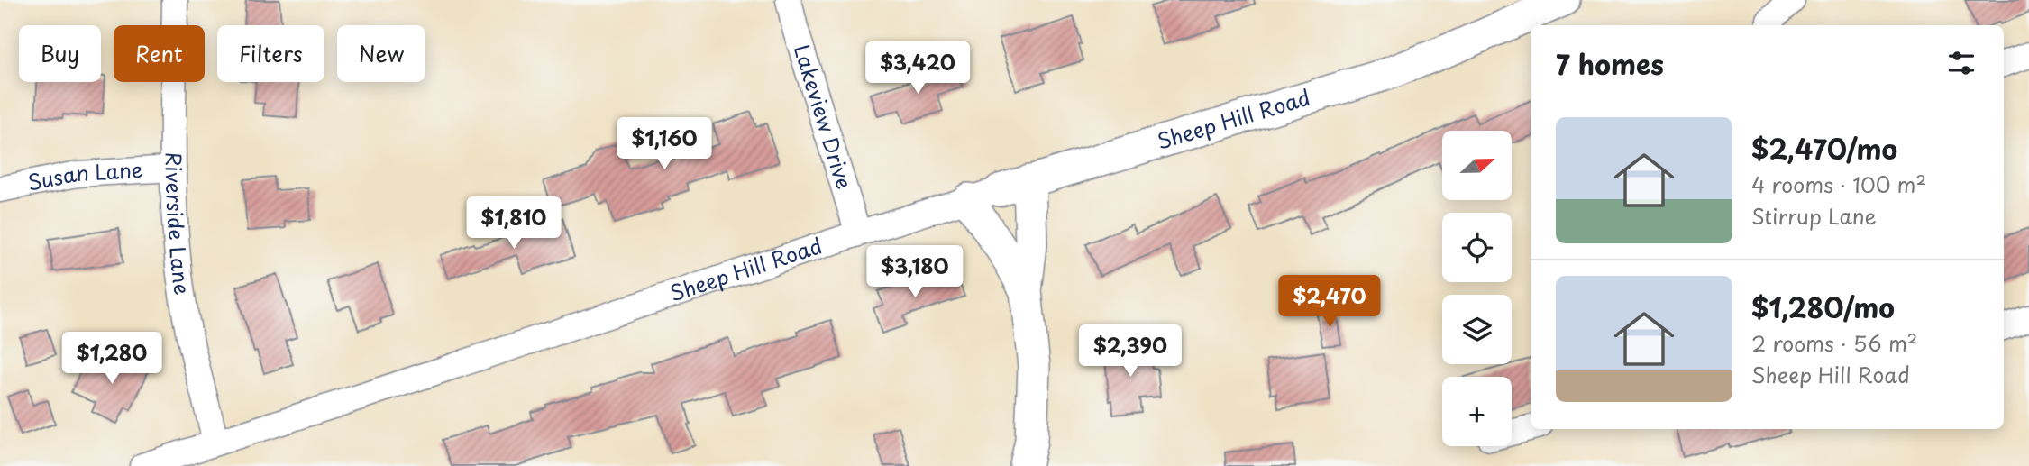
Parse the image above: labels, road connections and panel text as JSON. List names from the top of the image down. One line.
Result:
{"streets":{"street":["Lakeview Drive","Sheep Hill Road","Susan Lane","Riverside Lane"]},"crossings":[["Lakeview Drive","Sheep Hill Road"],["Sheep Hill Road","Riverside Lane"],["Susan Lane","Riverside Lane"]],"north":"right","page":{"chip":["Buy","Rent","Filters","New"],"heading":"7 homes","price":["$3,420","$1,160","$1,810","$3,180","$2,470","$2,390","$1,280"],"list":[{"name":"$2,470/mo","note":"4 rooms · 100 m² · Stirrup Lane"},{"name":"$1,280/mo","note":"2 rooms · 56 m² · Sheep Hill Road"}],"map_buttons":"+"}}
